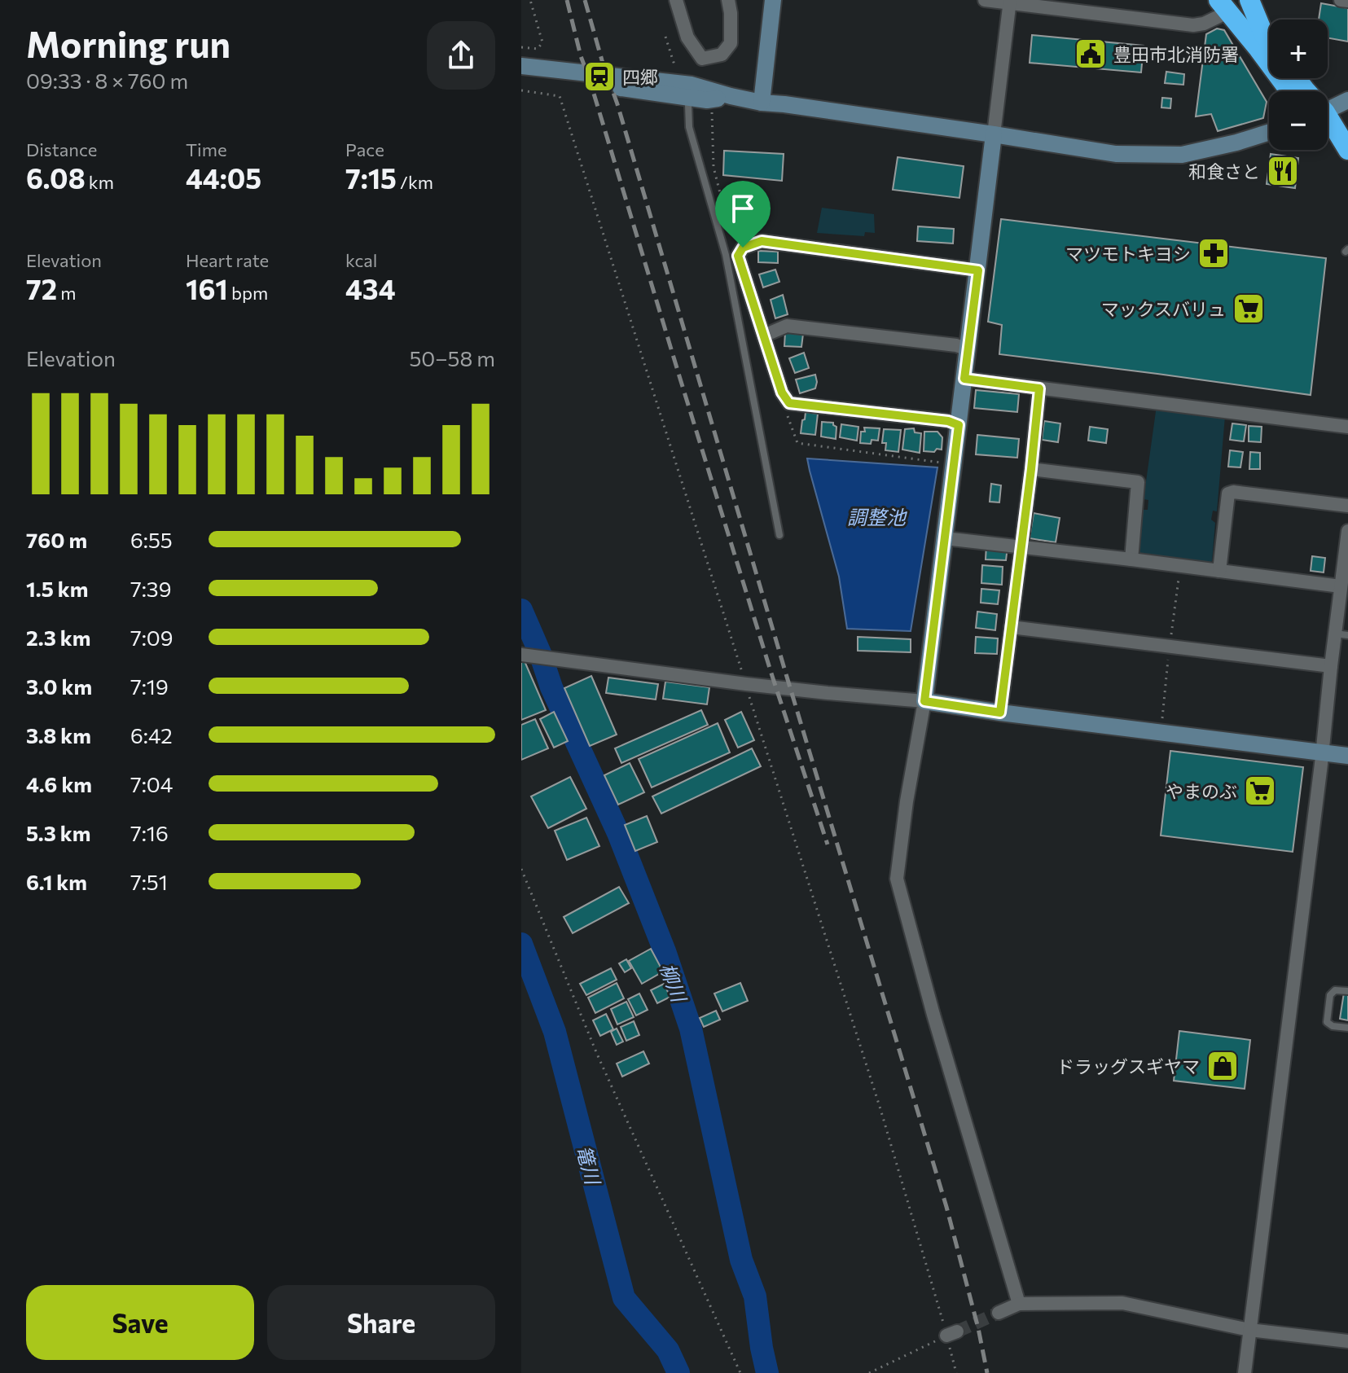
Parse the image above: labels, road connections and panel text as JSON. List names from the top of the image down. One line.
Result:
{"water":["調整池","柳川","篭川"],"places":{"public building":["豊田市北消防署"],"station":["四郷"],"restaurant":["和食さと"],"pharmacy":["マツモトキヨシ"],"supermarket":["マックスバリュ","やまのぶ"],"shop":["ドラッグスギヤマ"]},"page":{"heading":["Morning run","09:33 · 8 × 760 m"],"map_buttons":["+","−"],"stats":[["Distance","6.08 km"],["Time","44:05"],["Pace","7:15 /km"],["Elevation","72 m"],["Heart rate","161 bpm"],["kcal","434"]],"chart":["Elevation","50–58 m"],"list":[{"name":"760 m","note":"6:55"},{"name":"1.5 km","note":"7:39"},{"name":"2.3 km","note":"7:09"},{"name":"3.0 km","note":"7:19"},{"name":"3.8 km","note":"6:42"},{"name":"4.6 km","note":"7:04"},{"name":"5.3 km","note":"7:16"},{"name":"6.1 km","note":"7:51"}],"buttons":["Save","Share"]}}
